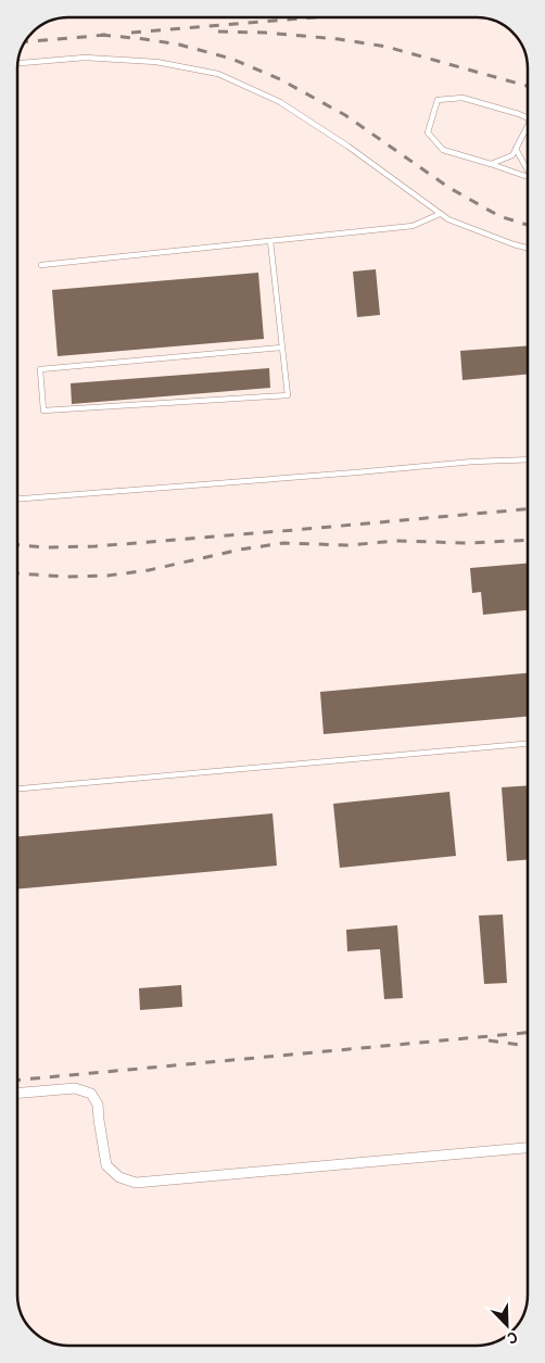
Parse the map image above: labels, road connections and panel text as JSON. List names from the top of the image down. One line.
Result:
{"north":"bottom right"}
